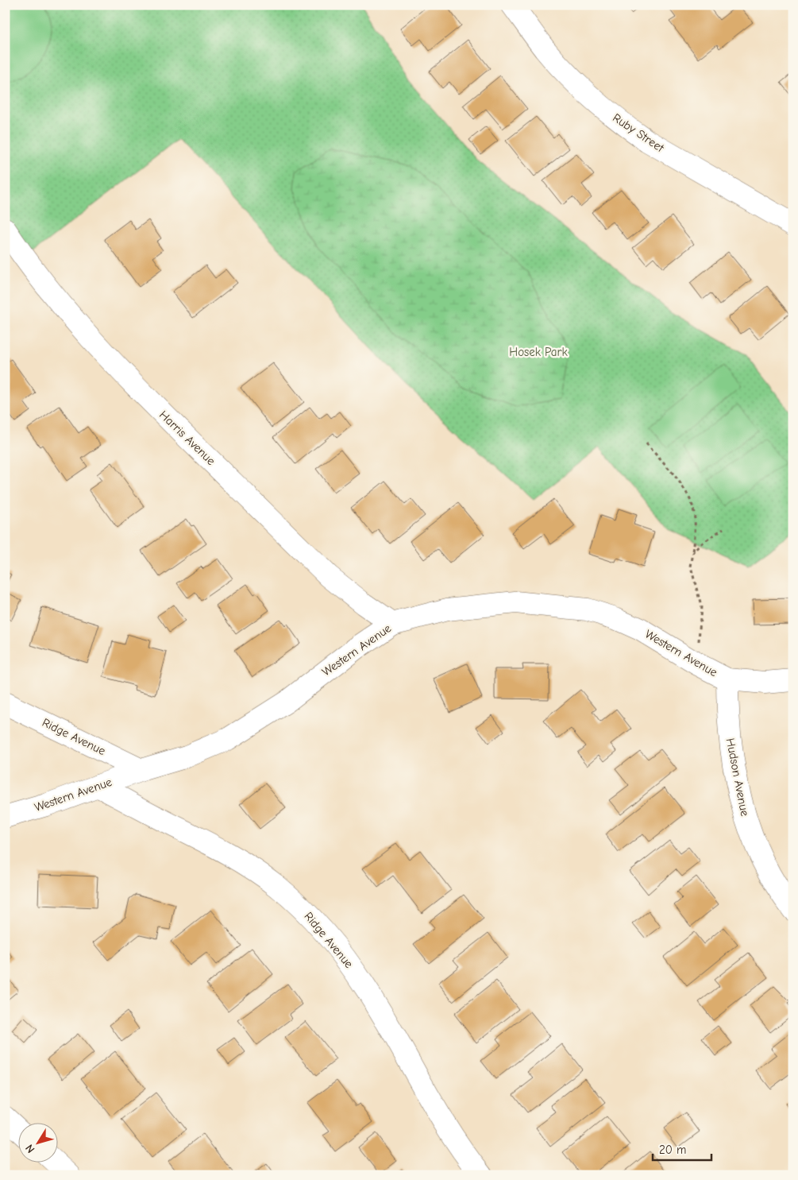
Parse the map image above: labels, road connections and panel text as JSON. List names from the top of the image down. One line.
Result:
{"streets":{"street":["Ruby Street","Harris Avenue","Western Avenue","Ridge Avenue","Hudson Avenue"]},"crossings":[["Harris Avenue","Western Avenue"],["Western Avenue","Ridge Avenue"],["Western Avenue","Hudson Avenue"]],"parks":["Hosek Park"],"scale_bar":"20 m","north":"bottom left"}
